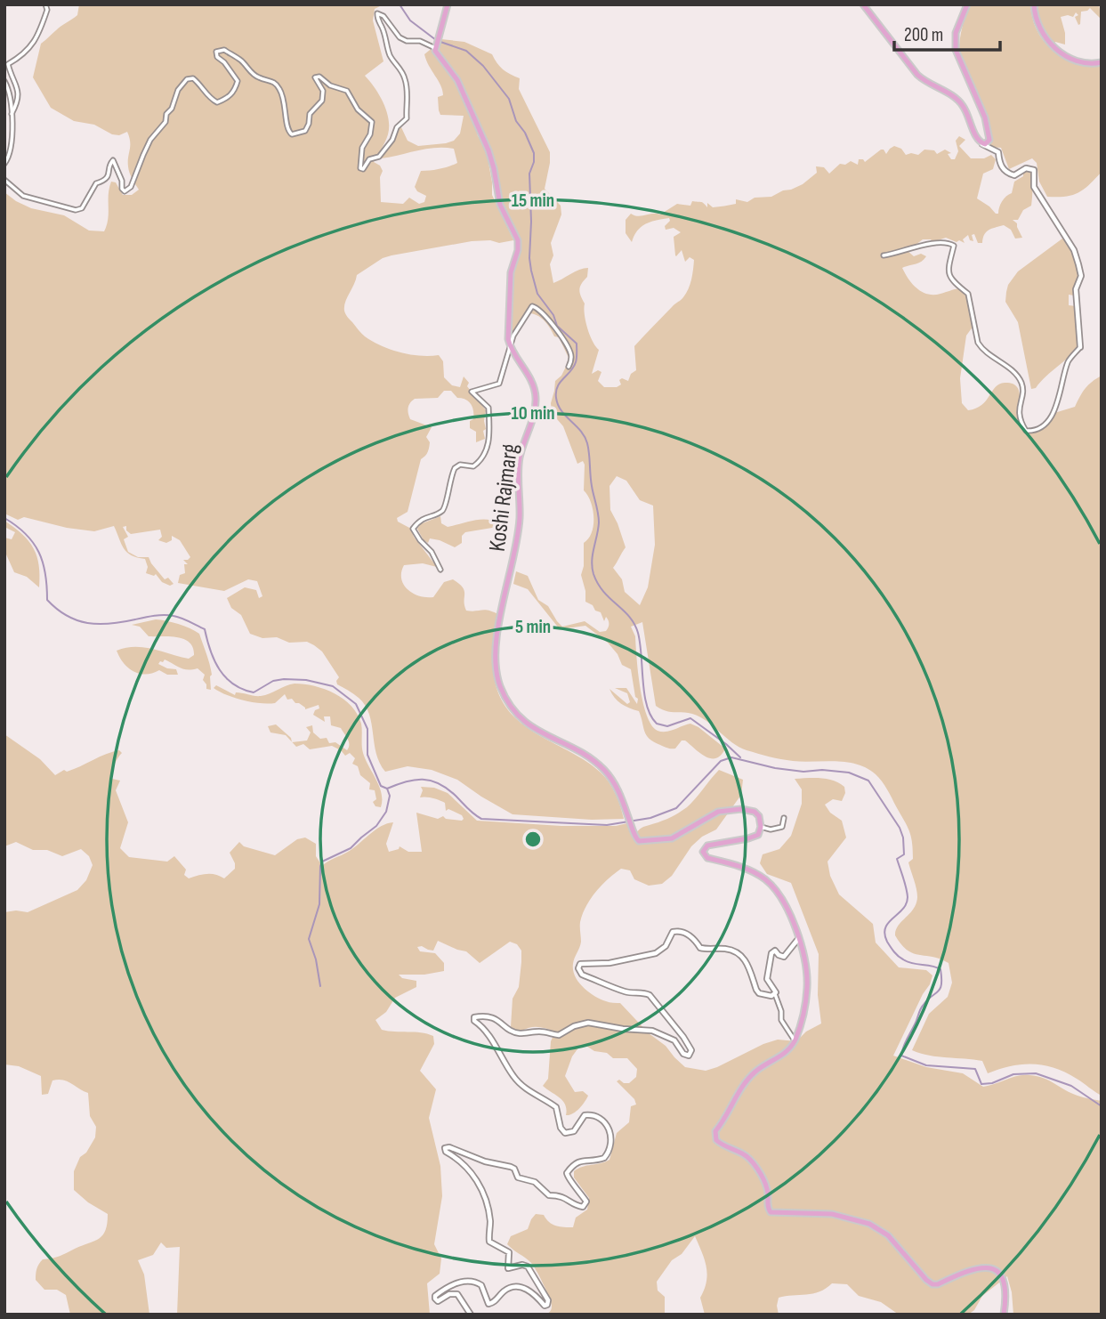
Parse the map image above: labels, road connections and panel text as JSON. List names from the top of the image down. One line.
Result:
{"streets":{"main road":["Koshi Rajmarg"]},"scale_bar":"200 m","rings":["15 min","10 min","5 min"]}
